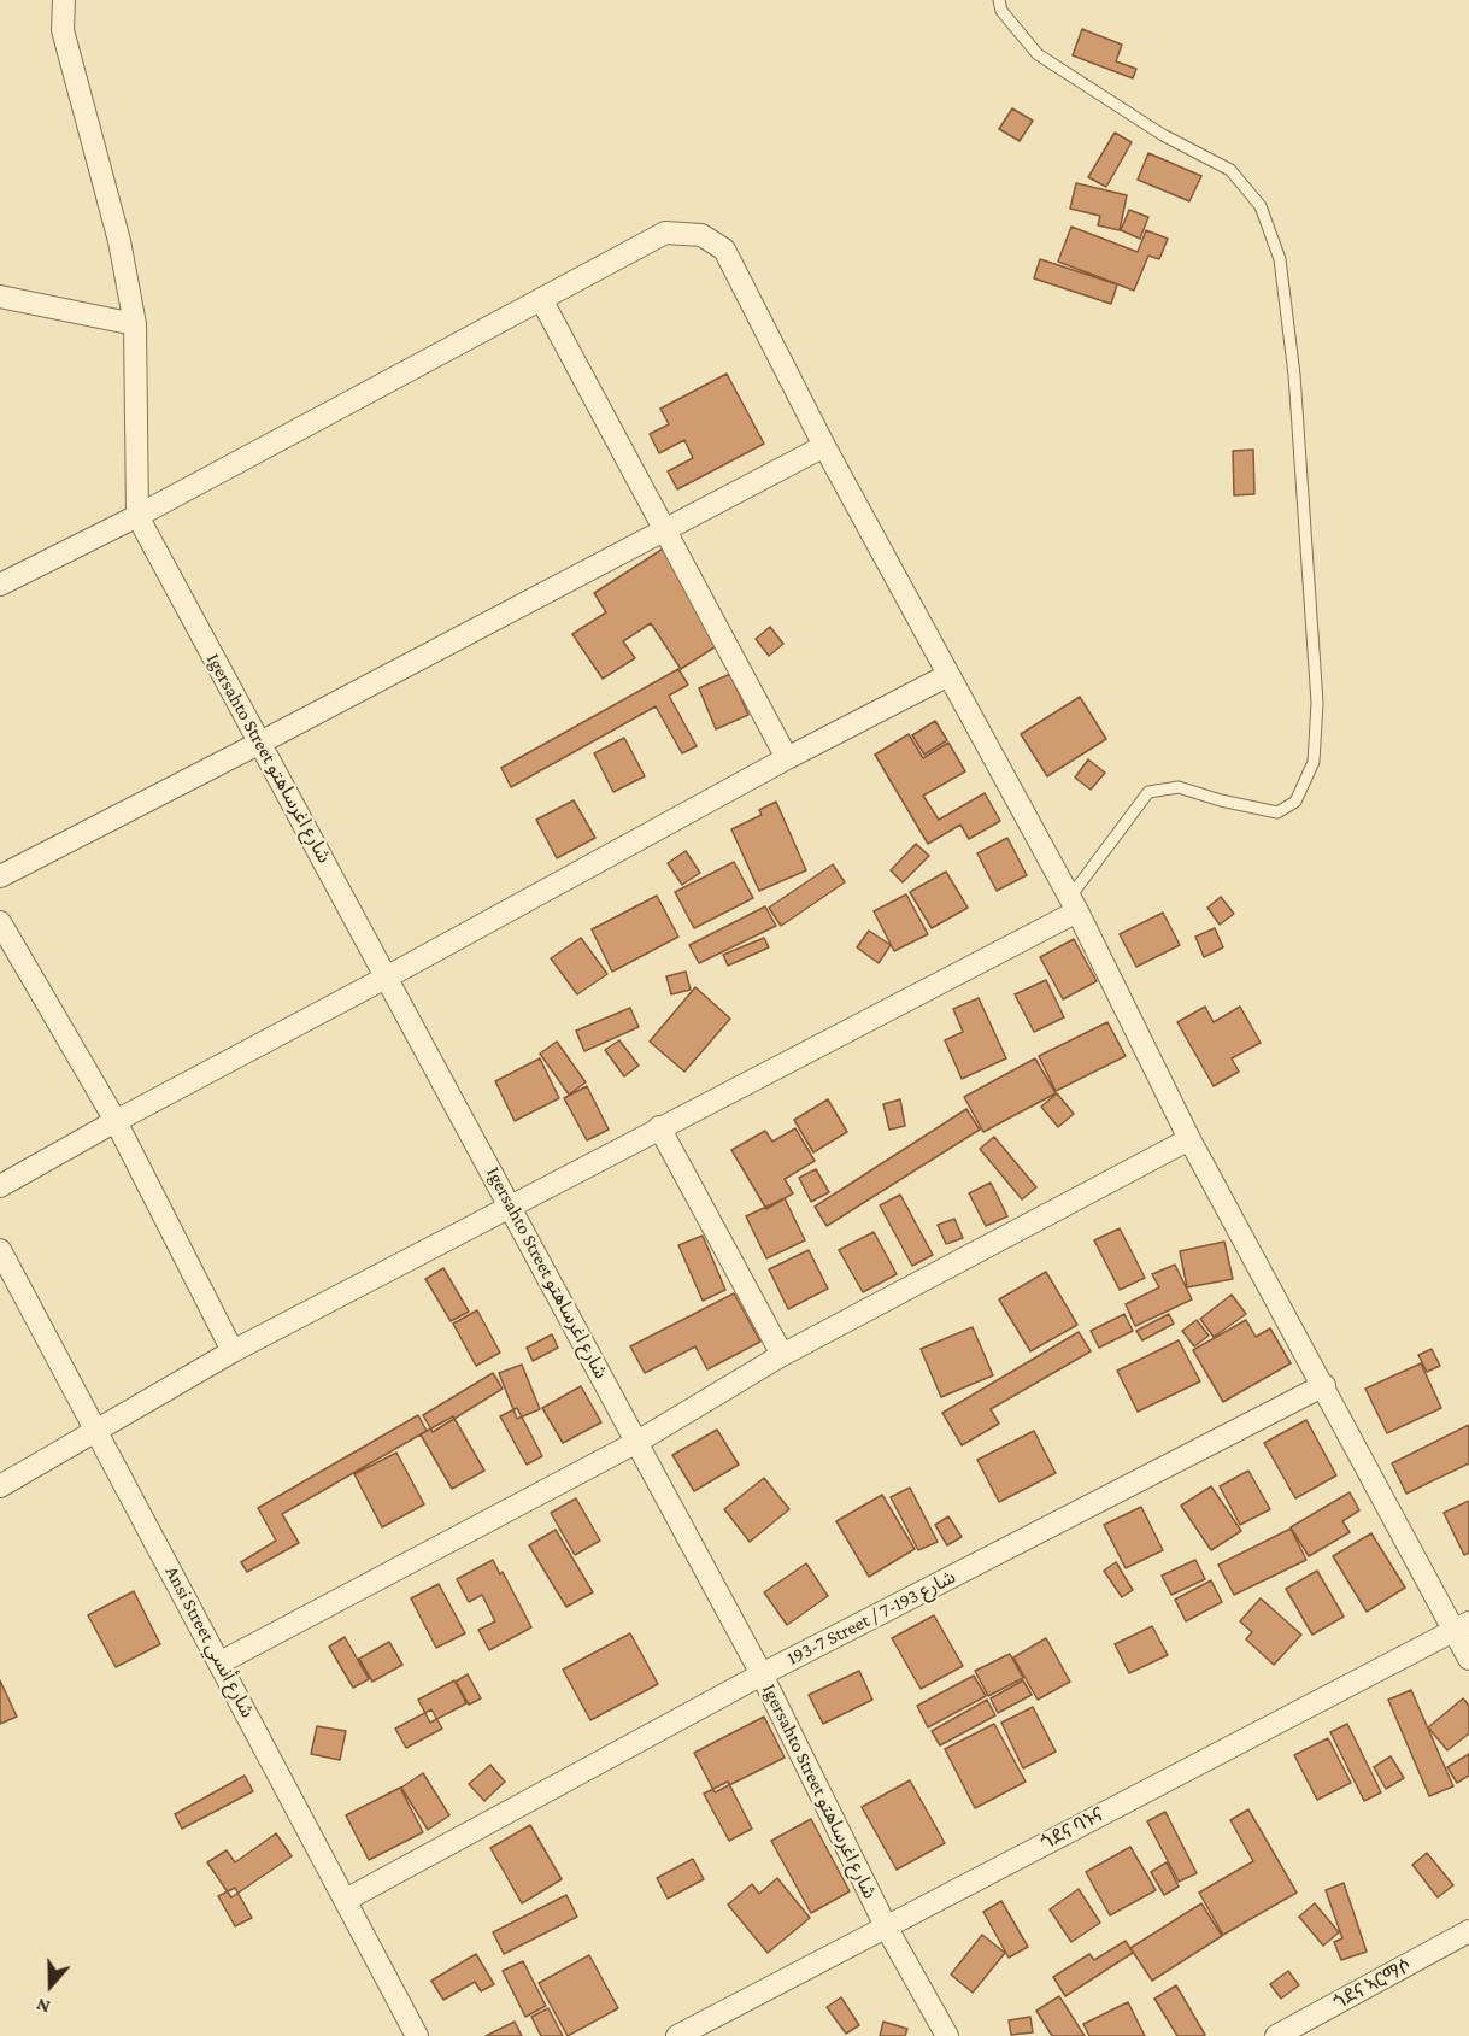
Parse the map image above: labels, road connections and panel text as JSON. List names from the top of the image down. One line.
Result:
{"streets":{"street":["Igersahto Street شارع اغرساهتو","193-7 Street / شارع 193-7","Ansi Street شارع أنسي","ጎደና ባኑና","ጎደና ኣርማሶ"]},"crossings":[["Igersahto Street شارع اغرساهتو","193-7 Street / شارع 193-7"],["Igersahto Street شارع اغرساهتو","ጎደና ባኑና"],["193-7 Street / شارع 193-7","Ansi Street شارع أنسي"]],"north":"bottom"}
